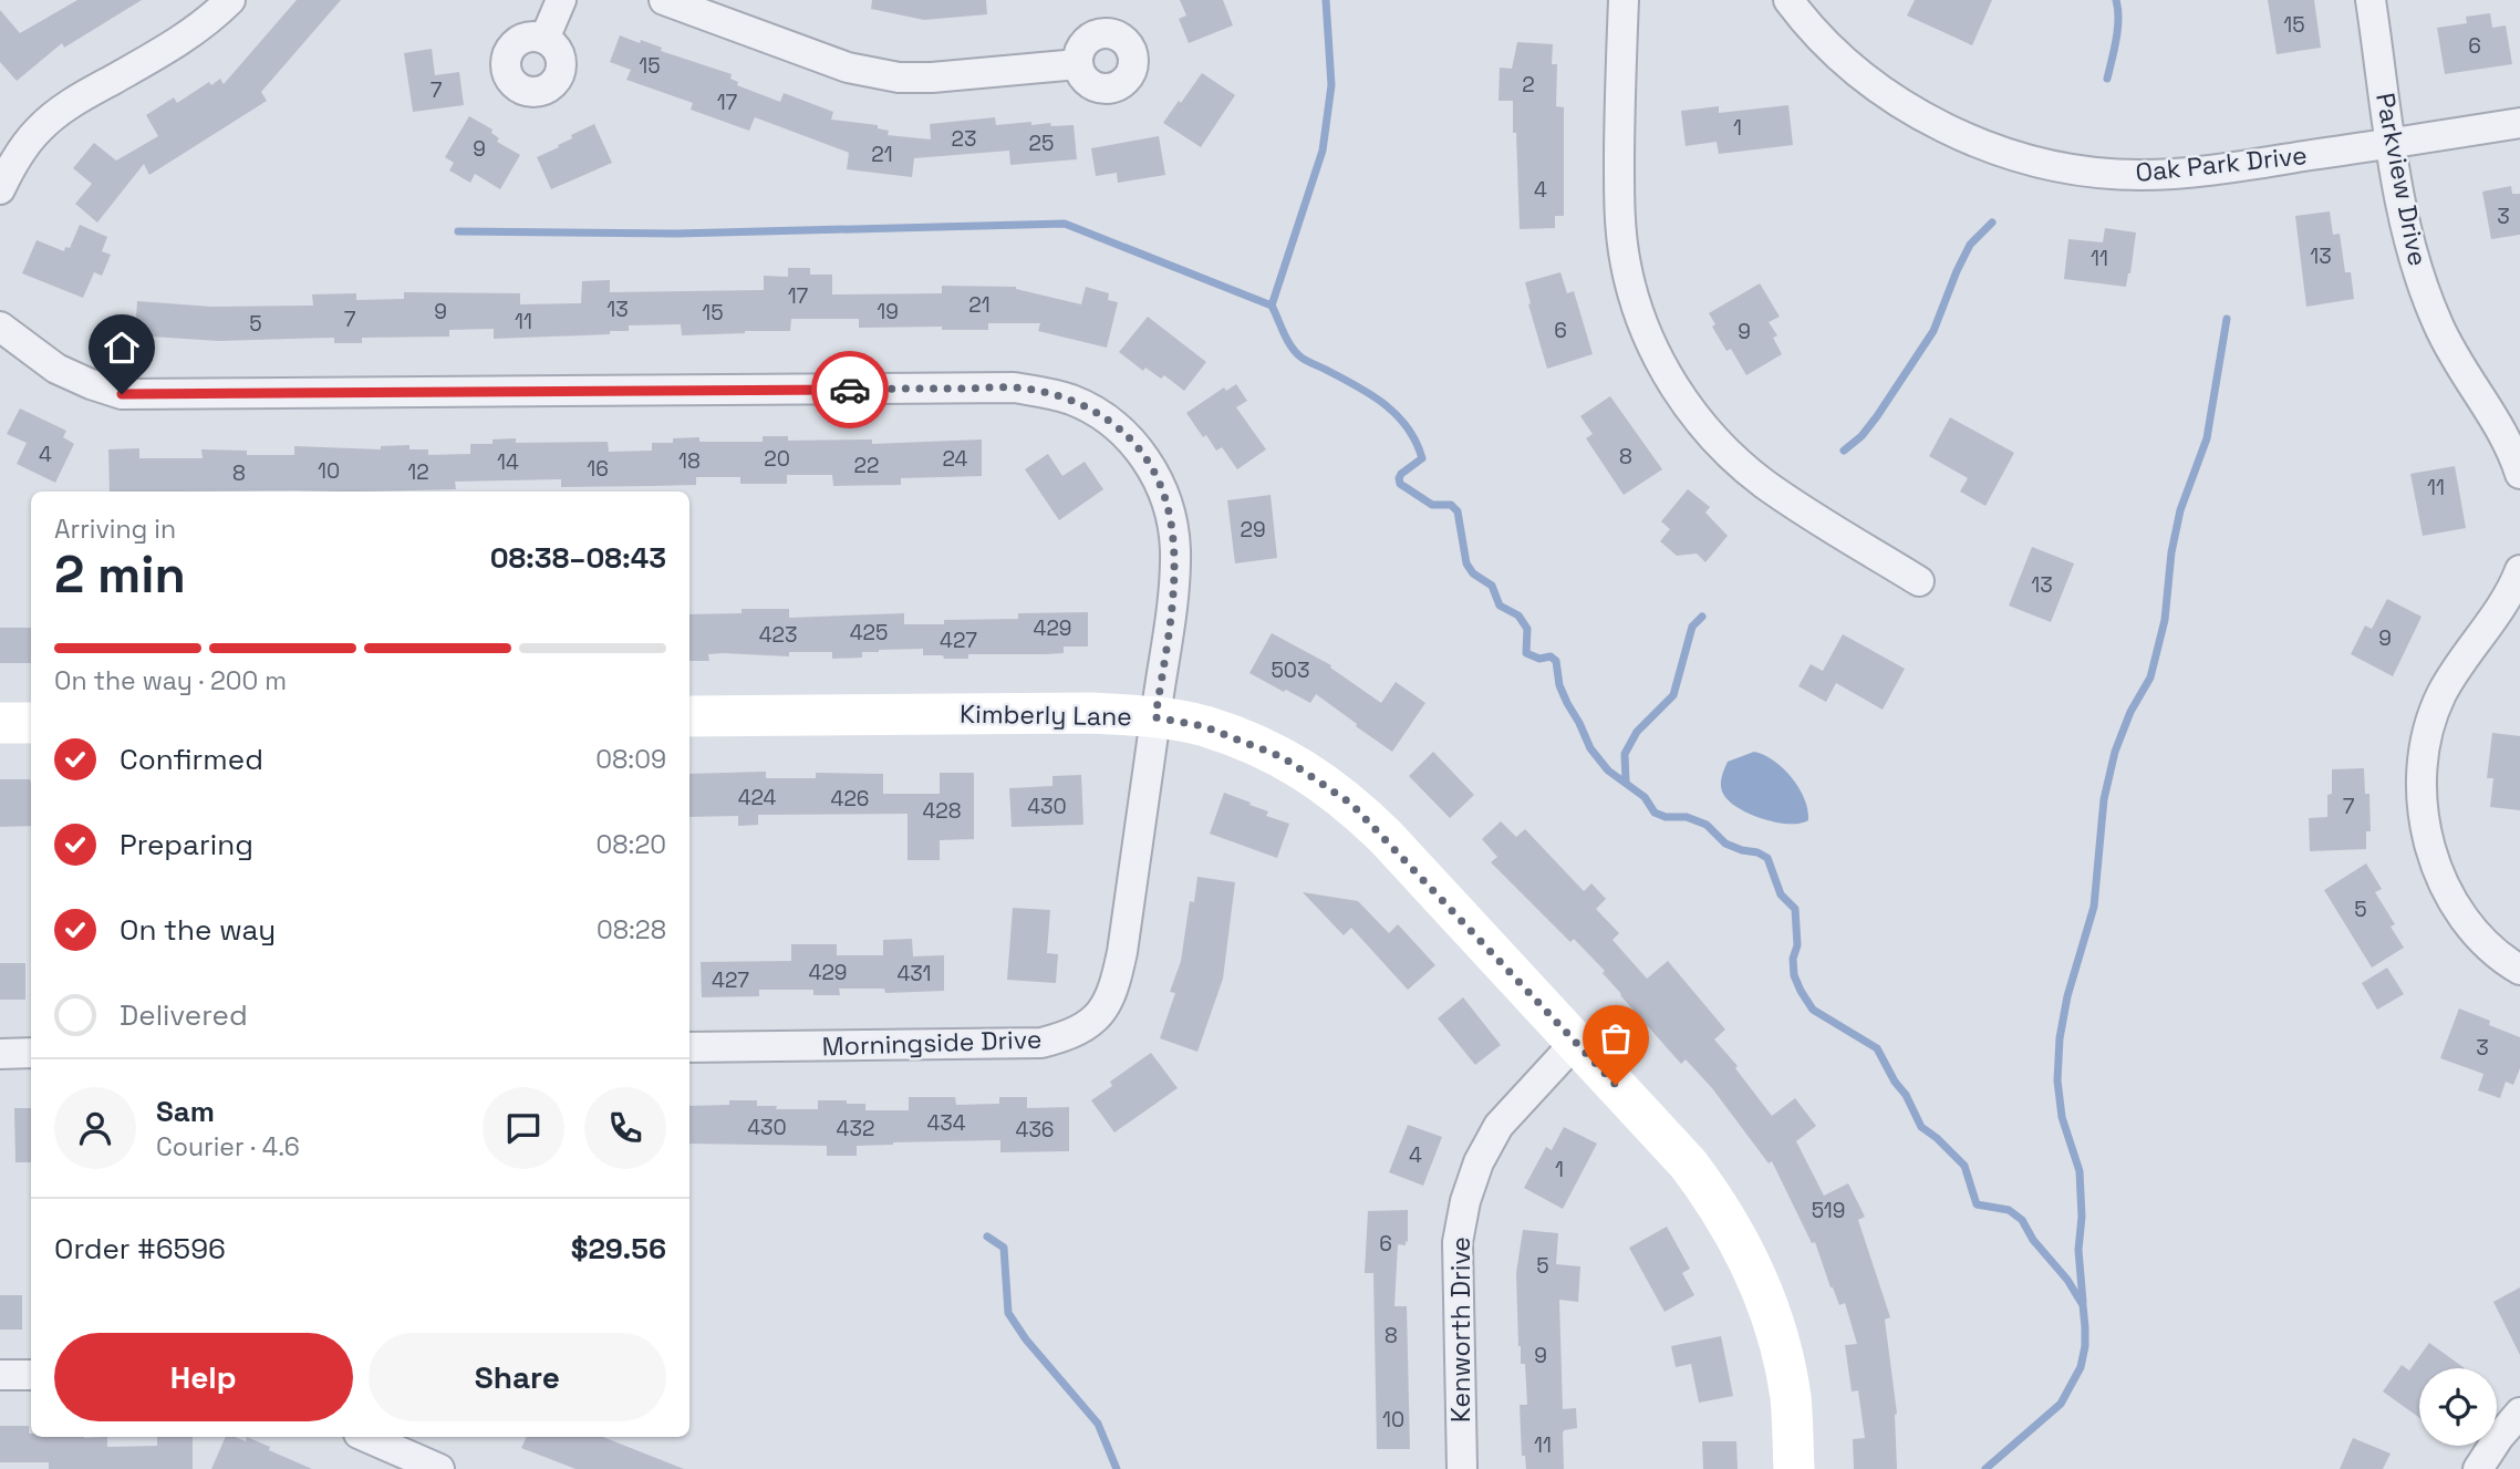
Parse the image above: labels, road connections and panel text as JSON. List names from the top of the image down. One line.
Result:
{"streets":{"street":["Oak Park Drive","Parkview Drive","Kimberly Lane","Morningside Drive","Kenworth Drive"]},"crossings":[["Oak Park Drive","Parkview Drive"],["Kimberly Lane","Morningside Drive"],["Kimberly Lane","Kenworth Drive"]],"house_numbers":["15","6","15","2","7","17","1","23","25","9","21","4","3","13","11","17","21","13","9","19","15","7","11","5","6","9","4","8","20","24","18","14","22","16","10","12","8","11","29","13","429","425","423","9","427","503","424","426","430","7","428","5","429","431","427","3","434","430","432","436","4","1","519","6","5","8","9","10","11"],"page":{"heading":["2 min","Arriving in","08:38–08:43"],"panel":["Sam","Courier · 4.6","Order #6596","$29.56"],"bar":"On the way · 200 m","list":[["Confirmed","08:09"],["Preparing","08:20"],["On the way","08:28"],"Delivered"],"buttons":["Help","Share"]}}
